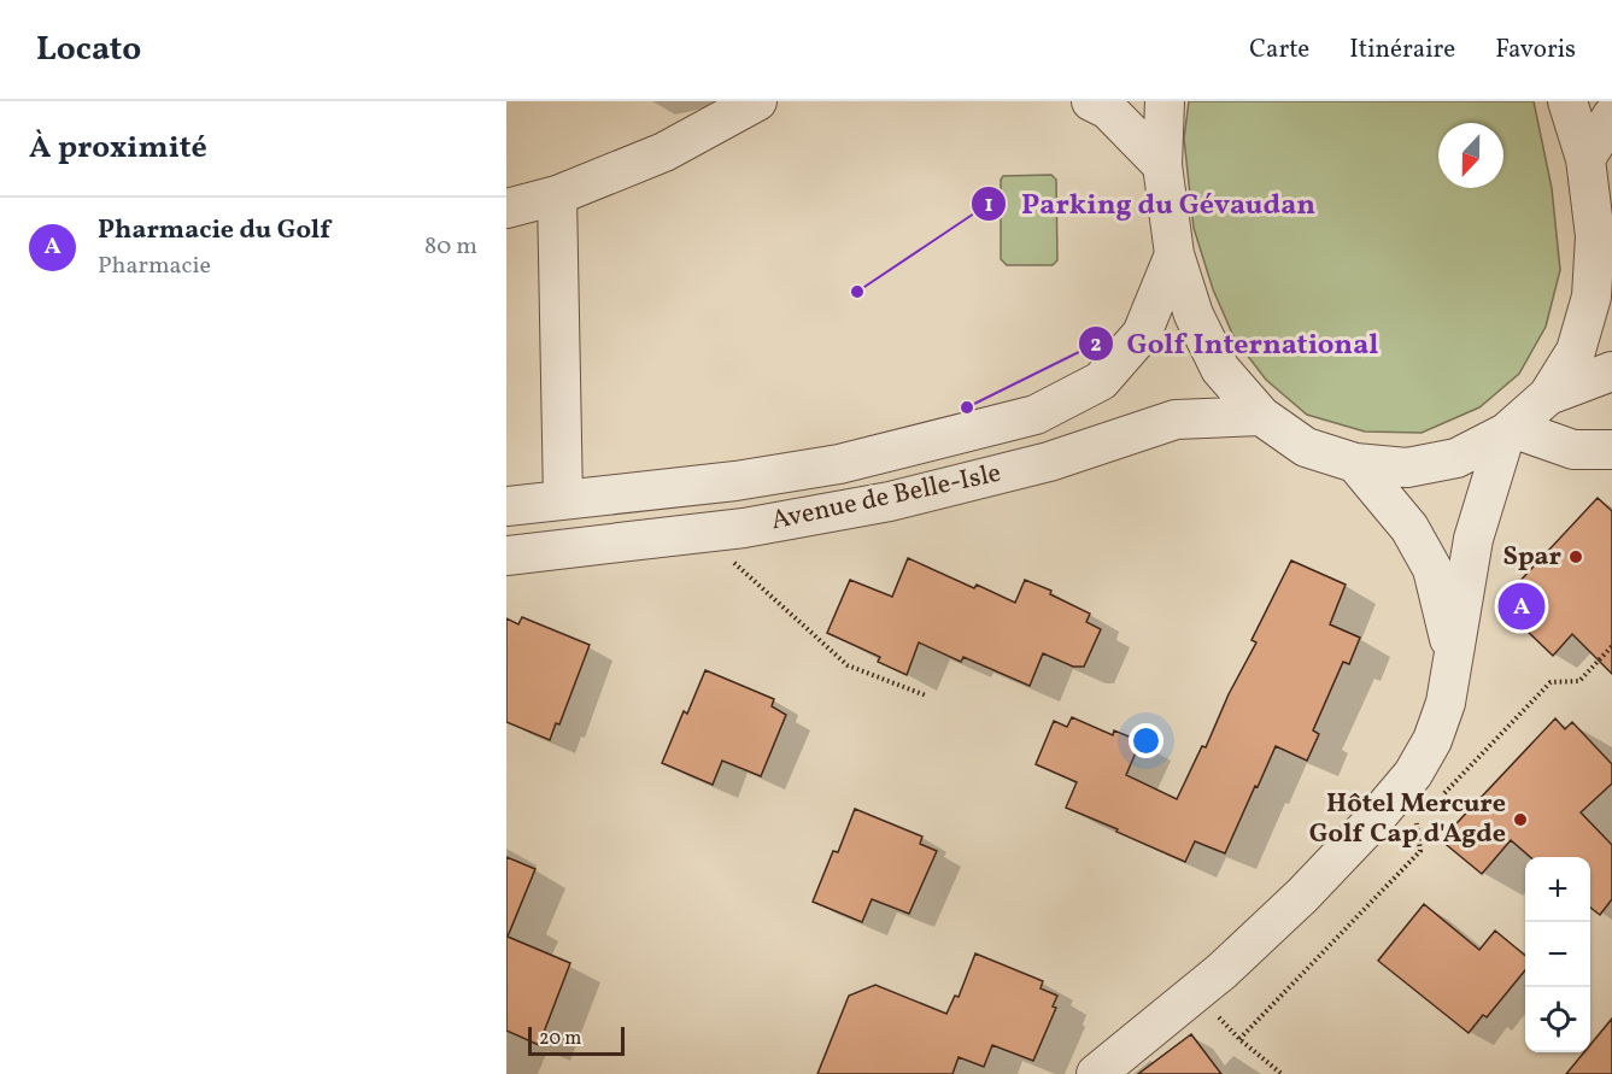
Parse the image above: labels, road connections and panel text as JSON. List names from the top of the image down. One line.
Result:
{"streets":{"street":["Avenue de Belle-Isle"]},"places":["Parking du Gévaudan","Golf International","Spar","Hôtel Mercure Golf Cap d'Agde"],"scale_bar":"20 m","north":"bottom","page":{"header":"Locato","nav":["Carte","Itinéraire","Favoris"],"heading":"À proximité","list":[{"mark":"A","name":"Pharmacie du Golf","note":"Pharmacie","value":"80 m"}],"pins":"A","map_buttons":["+","−"],"scale":"20 m"}}
